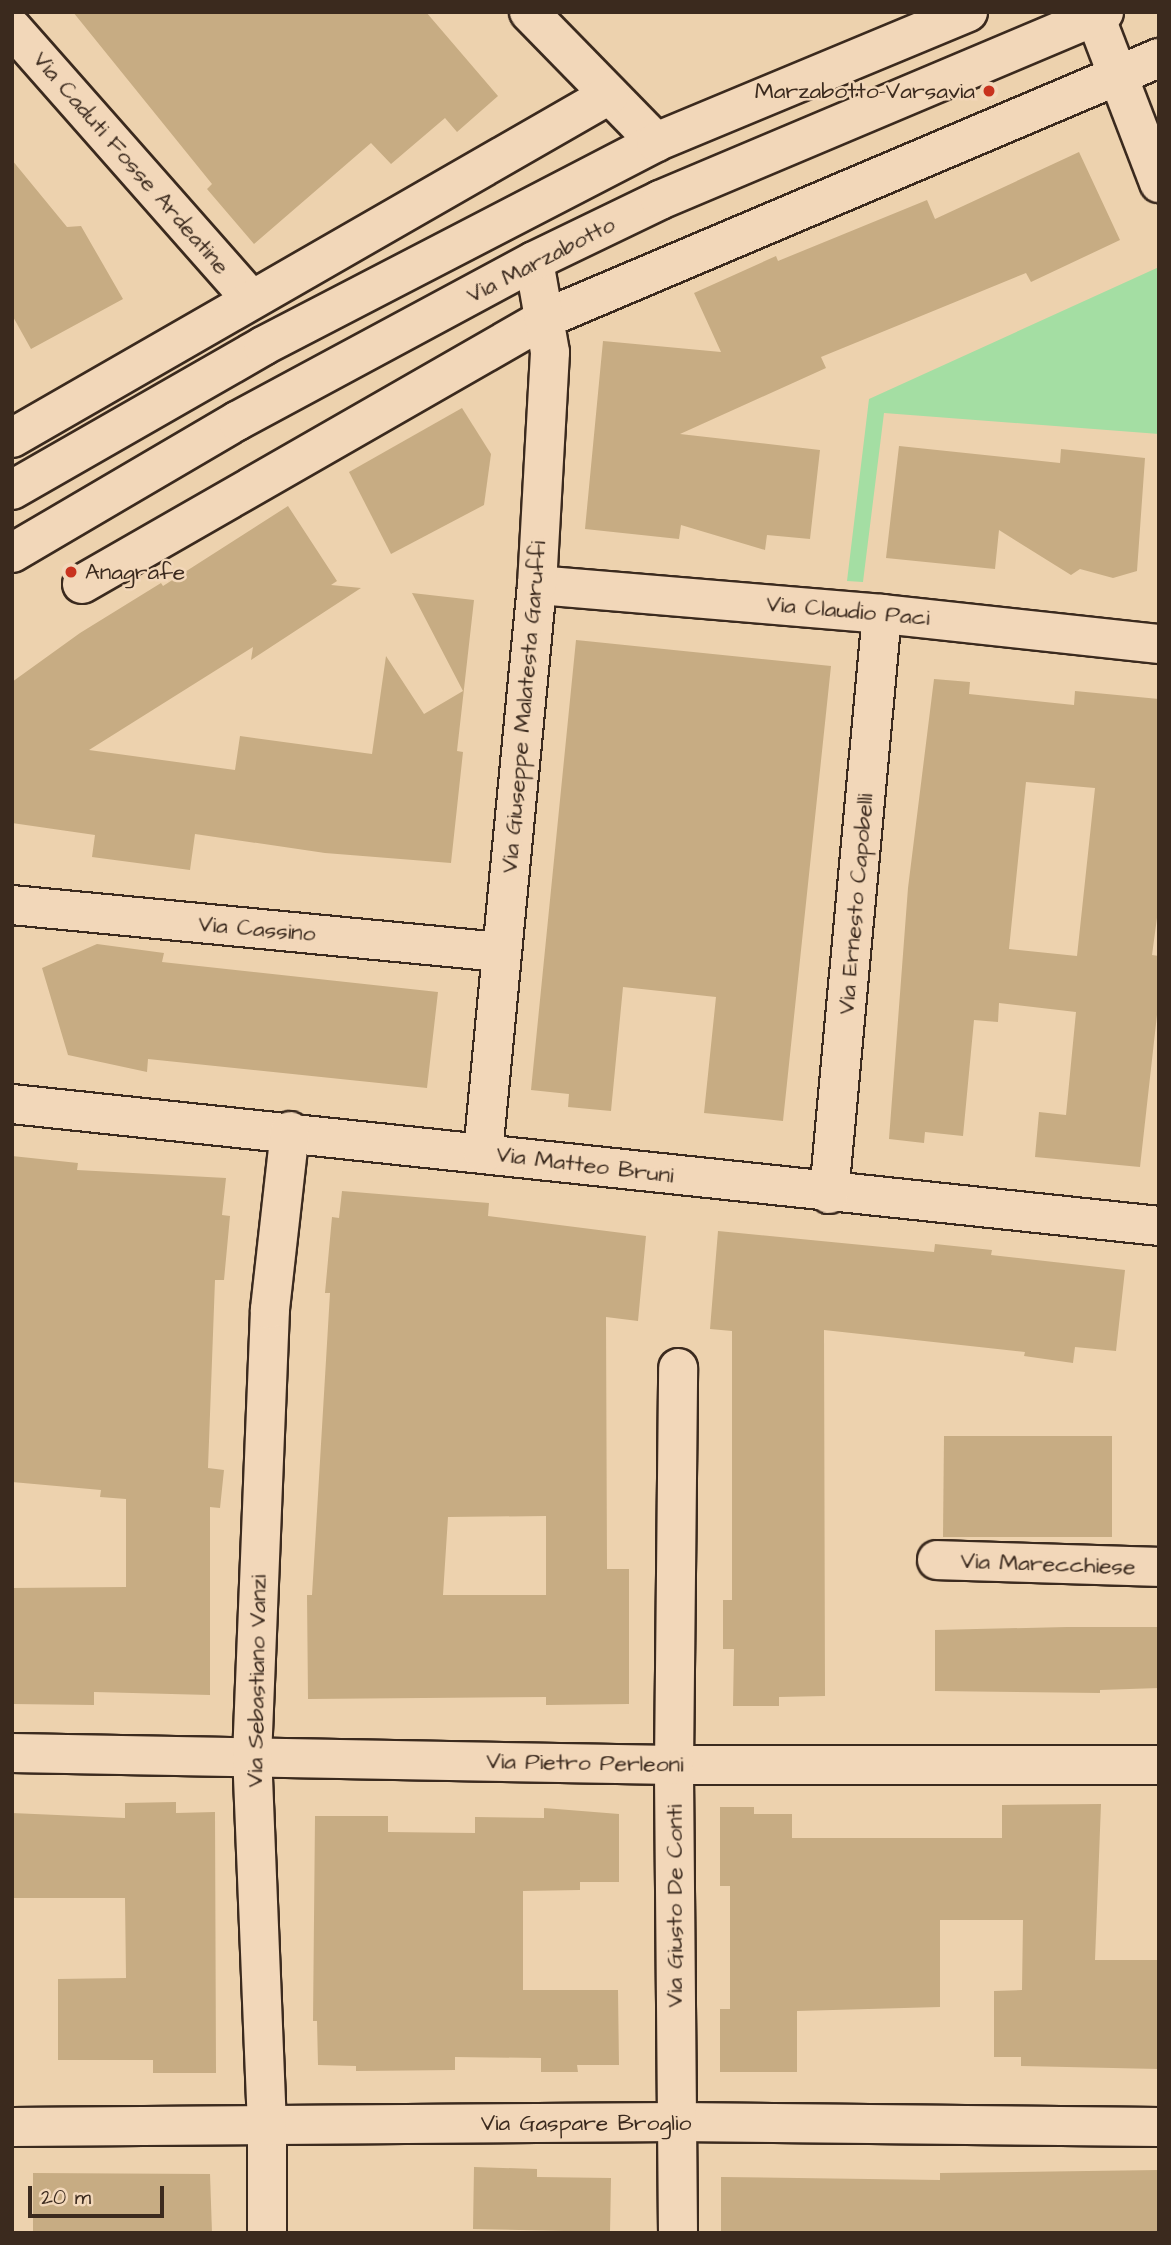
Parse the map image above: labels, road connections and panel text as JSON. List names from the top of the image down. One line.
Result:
{"streets":{"street":["Via Caduti Fosse Ardeatine","Via Marzabotto","Via Claudio Paci","Via Giuseppe Malatesta Garuffi","Via Ernesto Capobelli","Via Cassino","Via Matteo Bruni","Via Marecchiese","Via Sebastiano Vanzi","Via Pietro Perleoni","Via Giusto De Conti","Via Gaspare Broglio"]},"crossings":[["Via Marzabotto","Via Giuseppe Malatesta Garuffi"],["Via Claudio Paci","Via Giuseppe Malatesta Garuffi"],["Via Claudio Paci","Via Ernesto Capobelli"],["Via Giuseppe Malatesta Garuffi","Via Cassino"],["Via Giuseppe Malatesta Garuffi","Via Matteo Bruni"],["Via Ernesto Capobelli","Via Matteo Bruni"],["Via Matteo Bruni","Via Sebastiano Vanzi"],["Via Sebastiano Vanzi","Via Pietro Perleoni"],["Via Sebastiano Vanzi","Via Gaspare Broglio"],["Via Pietro Perleoni","Via Giusto De Conti"],["Via Giusto De Conti","Via Gaspare Broglio"]],"places":["Marzabotto-Varsavia","Anagrafe"],"scale_bar":"20 m"}
